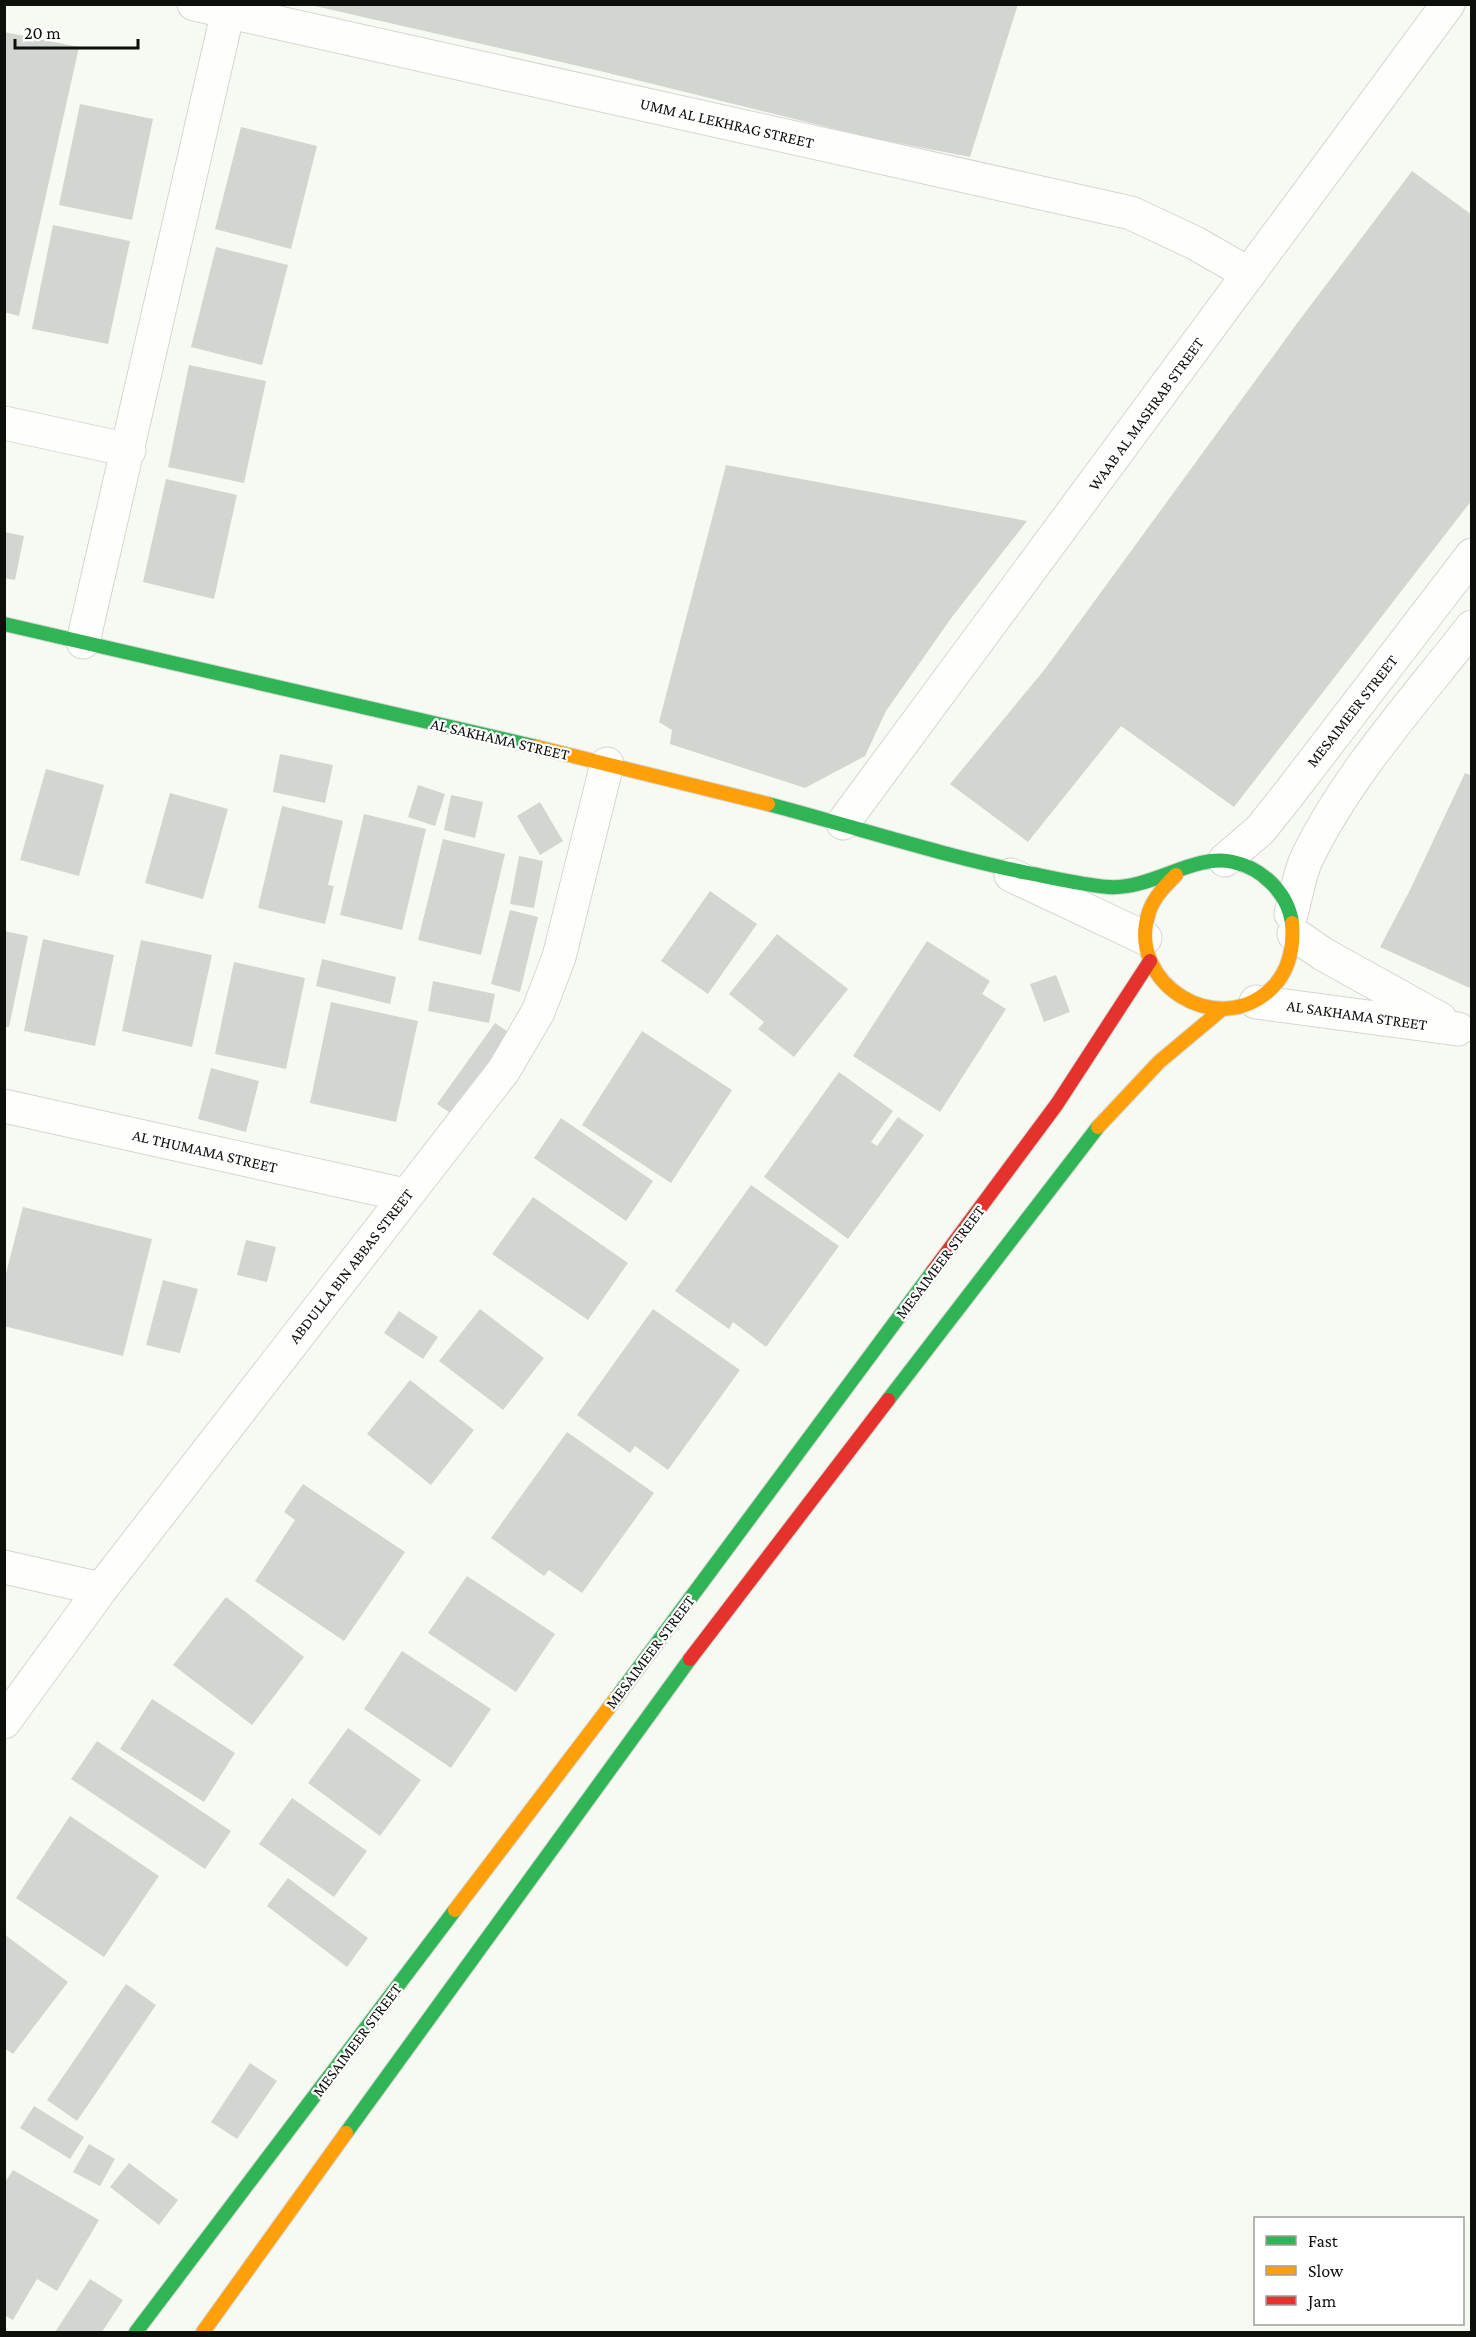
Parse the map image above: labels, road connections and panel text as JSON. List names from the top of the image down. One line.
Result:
{"streets":{"street":["UMM AL LEKHRAG STREET","WAAB AL MASHRAB STREET","MESAIMEER STREET","AL SAKHAMA STREET","AL THUMAMA STREET","ABDULLA BIN ABBAS STREET"]},"crossings":[["UMM AL LEKHRAG STREET","WAAB AL MASHRAB STREET"],["WAAB AL MASHRAB STREET","AL SAKHAMA STREET"],["MESAIMEER STREET","AL SAKHAMA STREET"],["AL SAKHAMA STREET","ABDULLA BIN ABBAS STREET"],["AL THUMAMA STREET","ABDULLA BIN ABBAS STREET"]],"legend":["Fast","Slow","Jam"],"scale_bar":"20 m"}
